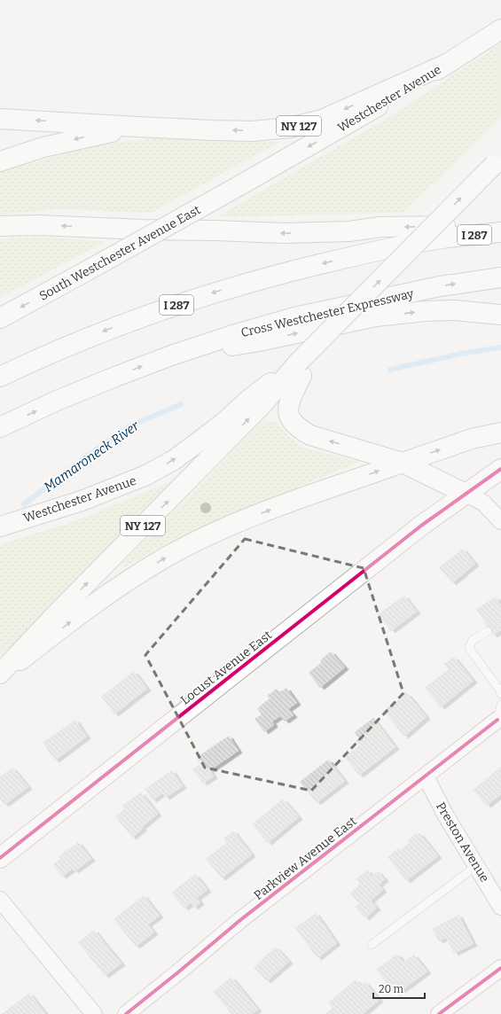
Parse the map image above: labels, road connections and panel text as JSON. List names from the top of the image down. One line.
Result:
{"streets":{"main road":["Westchester Avenue","NY 127","I 287","South Westchester Avenue East","Cross Westchester Expressway","Locust Avenue East"],"street":["Preston Avenue","Parkview Avenue East"]},"crossings":[["Westchester Avenue","NY 127"],["Westchester Avenue","South Westchester Avenue East"],["Preston Avenue","Parkview Avenue East"]],"water":["Mamaroneck River"],"scale_bar":"20 m"}
